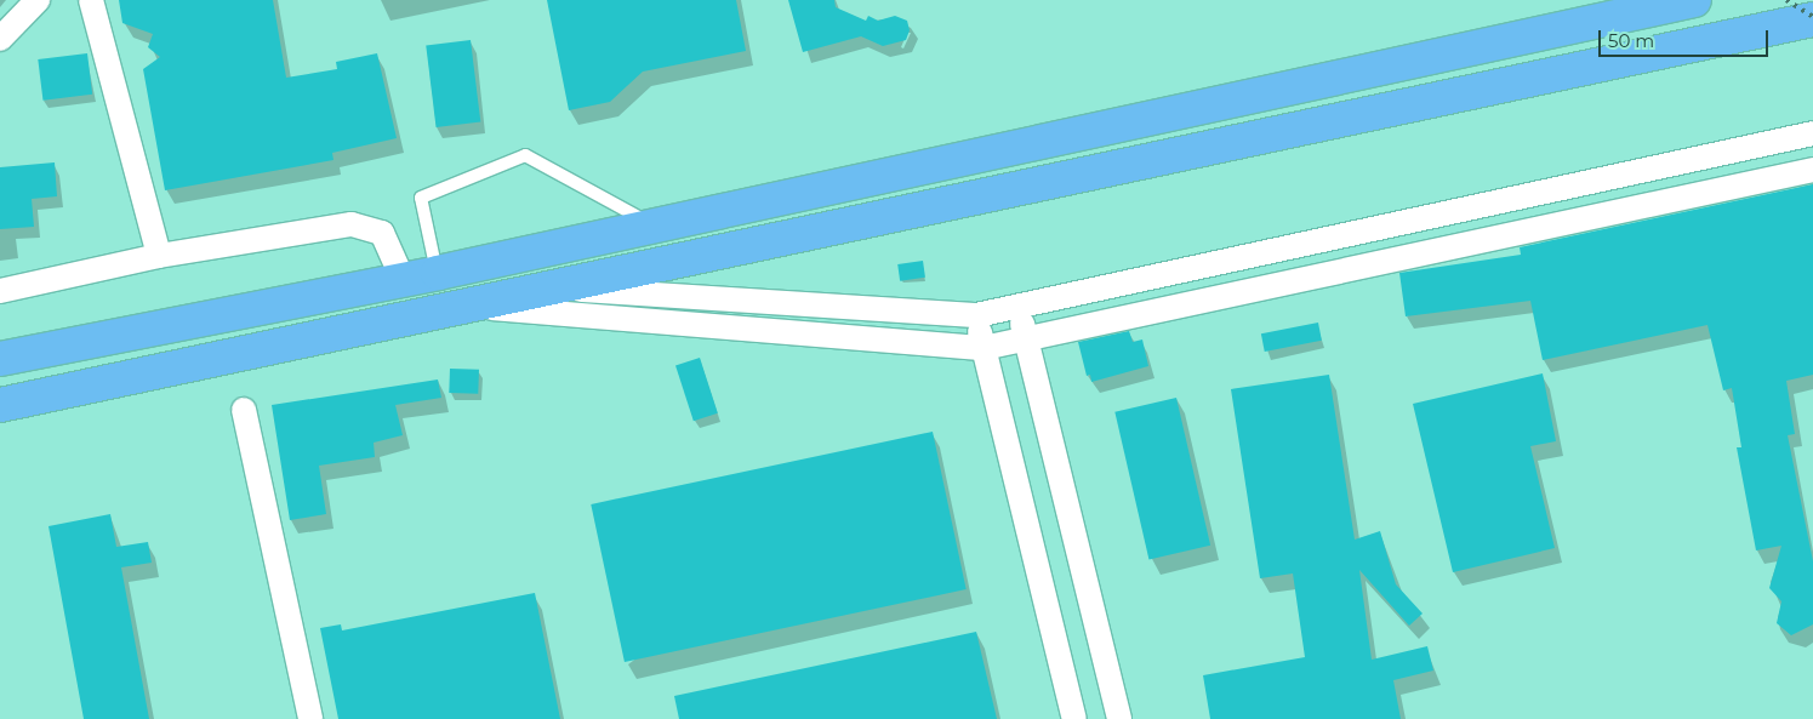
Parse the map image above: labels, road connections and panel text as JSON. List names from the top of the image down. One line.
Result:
{"scale_bar":"50 m"}
